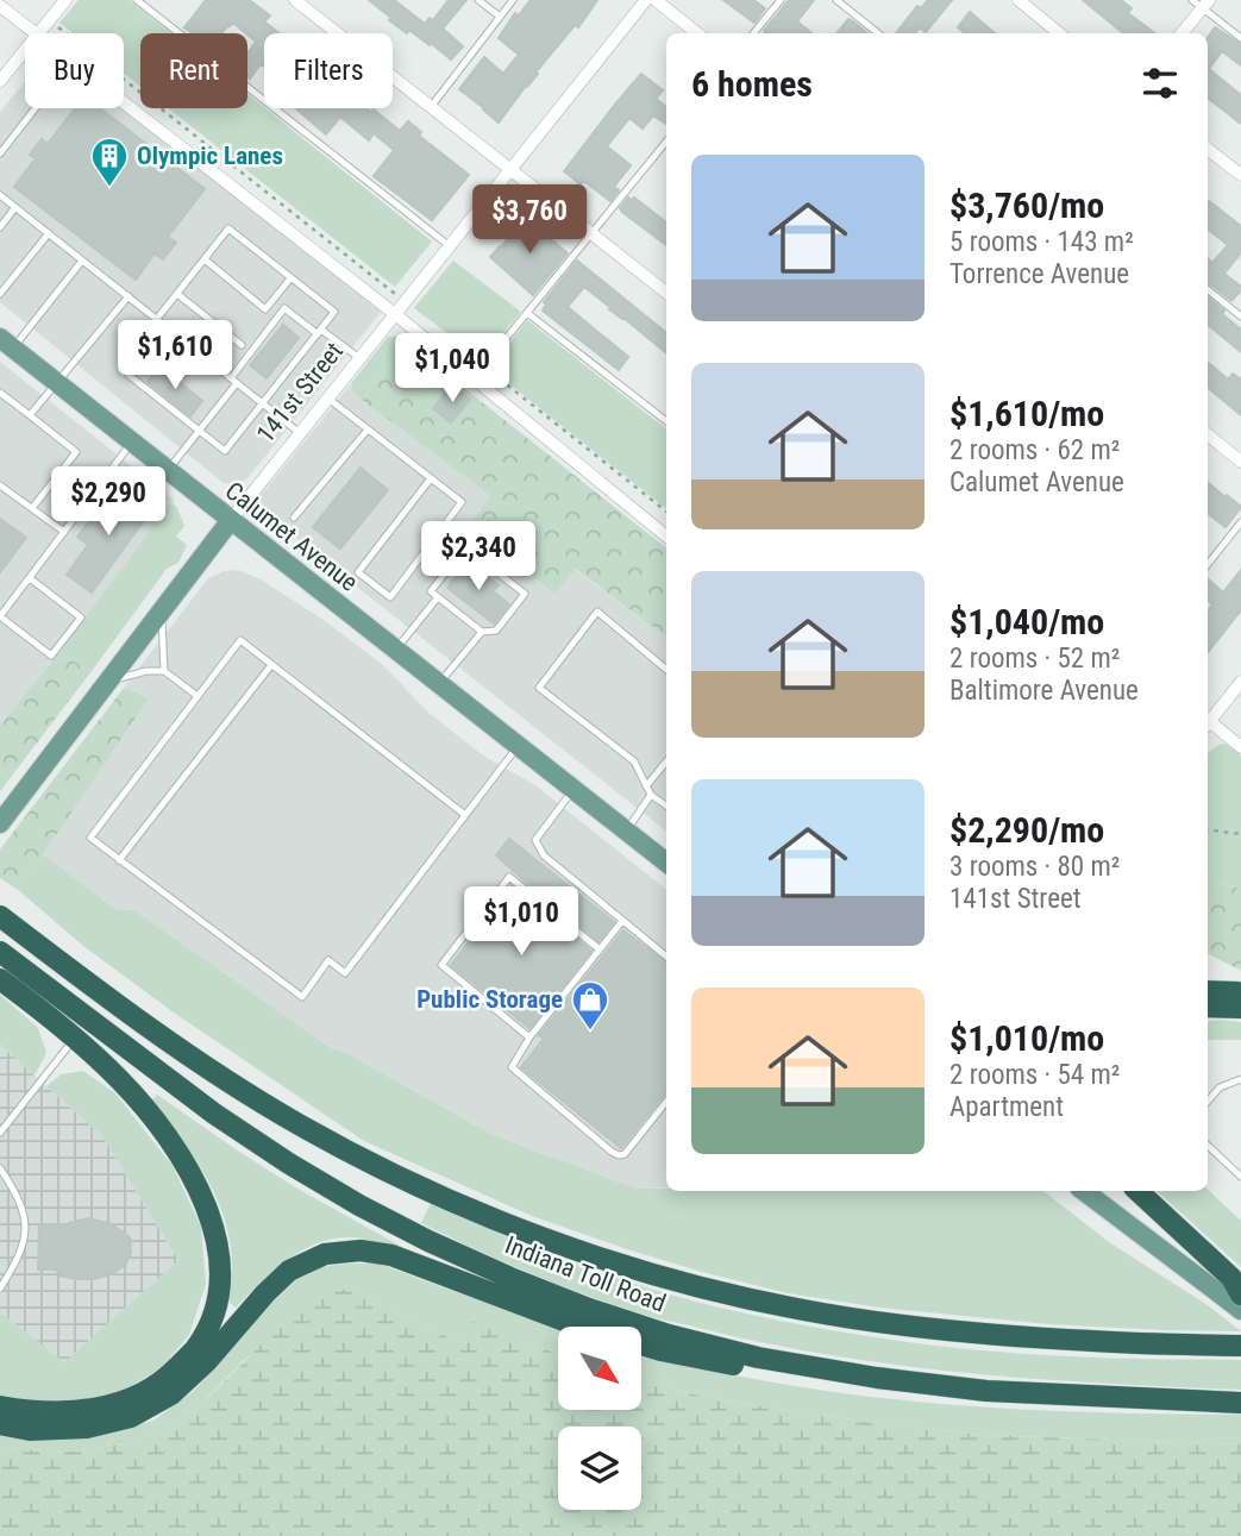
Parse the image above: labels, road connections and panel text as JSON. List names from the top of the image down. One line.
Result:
{"streets":{"highway":["Indiana Toll Road"],"main road":["141st Street","Calumet Avenue"]},"crossings":[["141st Street","Calumet Avenue"]],"places":{"building":["Olympic Lanes"],"shop":["Public Storage"]},"north":"bottom right","page":{"chip":["Buy","Rent","Filters"],"heading":"6 homes","list":[{"name":"$3,760/mo","note":"5 rooms · 143 m² · Torrence Avenue"},{"name":"$1,610/mo","note":"2 rooms · 62 m² · Calumet Avenue"},{"name":"$1,040/mo","note":"2 rooms · 52 m² · Baltimore Avenue"},{"name":"$2,290/mo","note":"3 rooms · 80 m² · 141st Street"},{"name":"$1,010/mo","note":"2 rooms · 54 m² · Apartment"}],"price":["$3,760","$1,610","$1,040","$2,290","$2,340","$1,010"]}}
